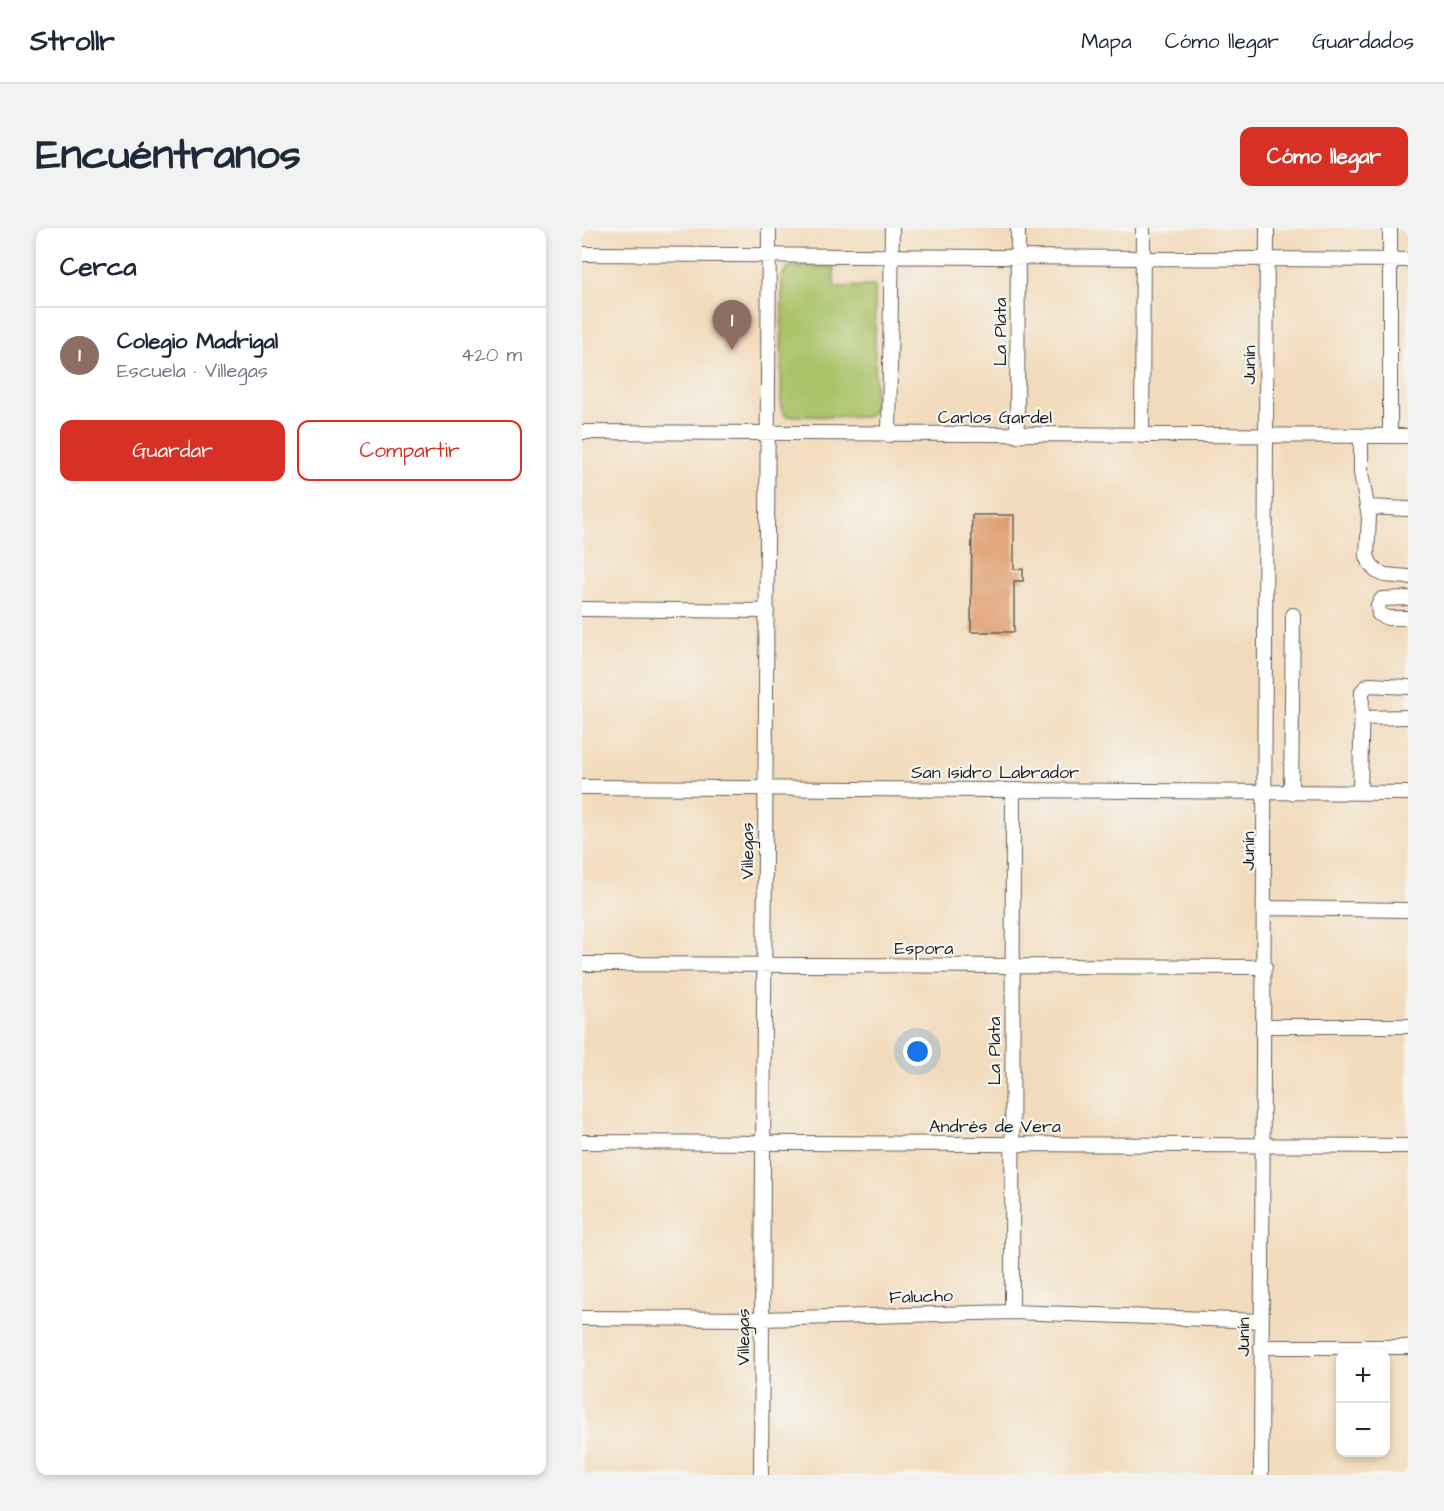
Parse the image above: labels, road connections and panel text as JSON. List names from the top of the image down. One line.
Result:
{"streets":{"street":["La Plata","Junín","Carlos Gardel","San Isidro Labrador","Villegas","Espora","Andrés de Vera","Falucho"]},"crossings":[["La Plata","Carlos Gardel"],["La Plata","San Isidro Labrador"],["La Plata","Espora"],["La Plata","Andrés de Vera"],["La Plata","Falucho"],["Junín","Carlos Gardel"],["Junín","San Isidro Labrador"],["Junín","Espora"],["Junín","Andrés de Vera"],["Junín","Falucho"],["Carlos Gardel","Villegas"],["San Isidro Labrador","Villegas"],["Villegas","Espora"],["Villegas","Andrés de Vera"],["Villegas","Falucho"]],"page":{"header":"Strollr","nav":["Mapa","Cómo llegar","Guardados"],"title":"Encuéntranos","buttons":["Cómo llegar",["Guardar","Compartir"]],"heading":"Cerca","pins":"1","list":[{"mark":"1","name":"Colegio Madrigal","note":"Escuela · Villegas","value":"420 m"}],"map_buttons":["+","−"]}}
